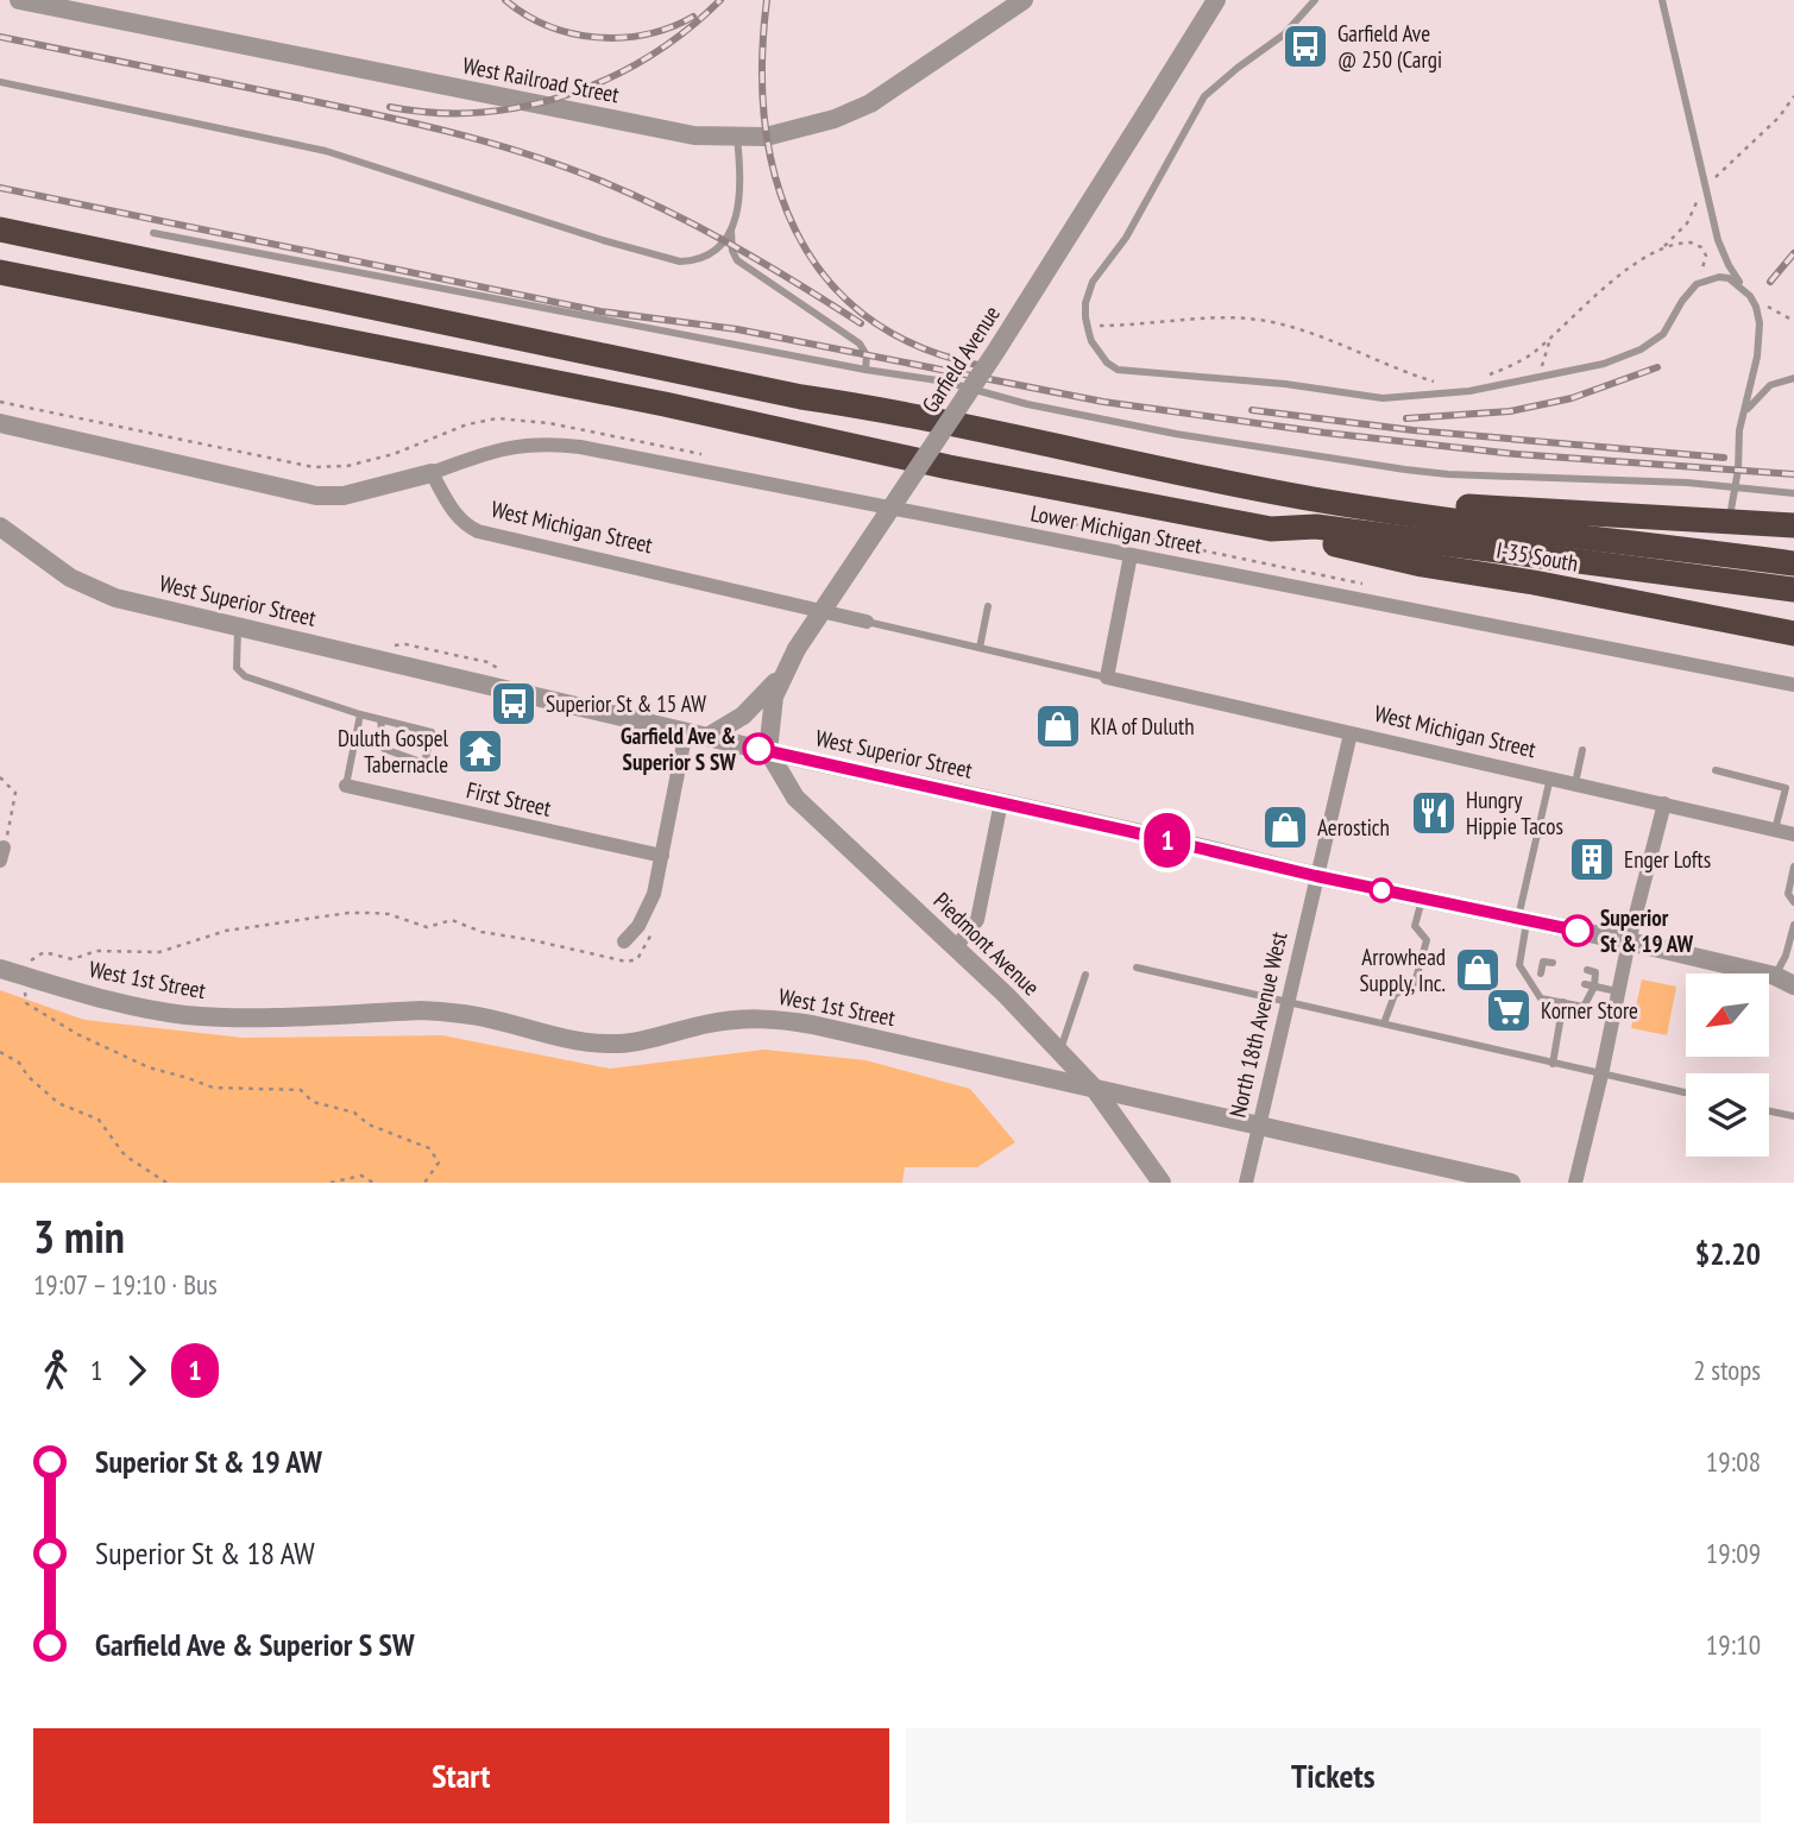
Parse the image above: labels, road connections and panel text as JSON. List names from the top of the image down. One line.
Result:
{"streets":{"highway":["I-35 South"],"street":["West Railroad Street","Garfield Avenue","West Michigan Street","Lower Michigan Street","West Superior Street","First Street","Piedmont Avenue","West 1st Street","North 18th Avenue West"]},"crossings":[["Garfield Avenue","West Superior Street"],["Garfield Avenue","Piedmont Avenue"],["West Michigan Street","Lower Michigan Street"],["West Michigan Street","North 18th Avenue West"],["West Superior Street","Piedmont Avenue"],["West Superior Street","North 18th Avenue West"],["Piedmont Avenue","West 1st Street"],["West 1st Street","North 18th Avenue West"]],"places":{"bus stop":["Garfield Ave @ 250 (Cargi","Superior St & 15 AW"],"shop":["KIA of Duluth","Aerostich","Arrowhead Supply, Inc."],"other":["Garfield Ave & Superior S SW","Superior St & 19 AW"],"temple":["Duluth Gospel Tabernacle"],"restaurant":["Hungry Hippie Tacos"],"building":["Enger Lofts"],"supermarket":["Korner Store"]},"lines":["bus line 1"],"north":"bottom left","page":{"on_map":"1","heading":["3 min","19:07 – 19:10 · Bus","$2.20"],"legs":["1","1","2 stops"],"list":[{"name":"Superior St & 19 AW","value":"19:08"},{"name":"Superior St & 18 AW","value":"19:09"},{"name":"Garfield Ave & Superior S SW","value":"19:10"}],"buttons":["Start","Tickets"]}}
